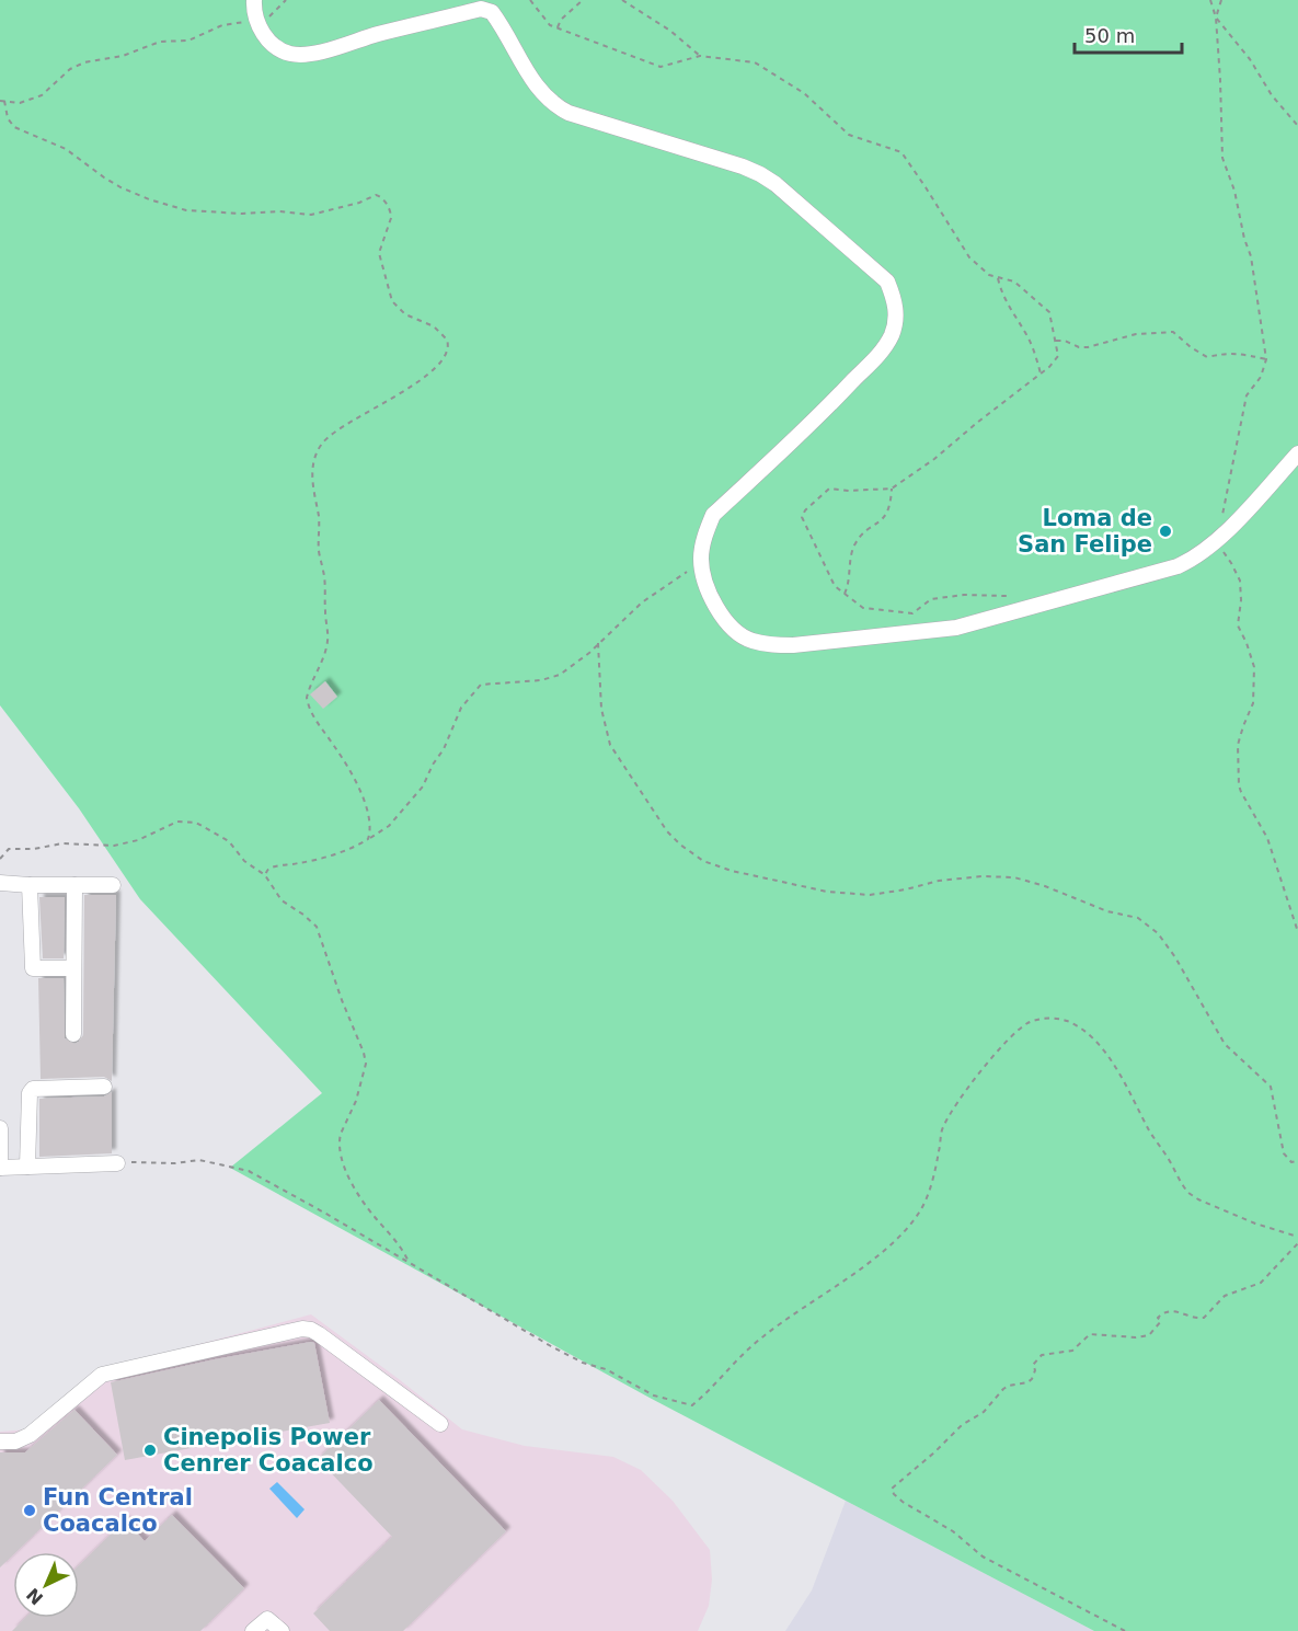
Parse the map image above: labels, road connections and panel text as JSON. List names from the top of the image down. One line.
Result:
{"places":["Loma de San Felipe","Cinepolis Power Cenrer Coacalco","Fun Central Coacalco"],"scale_bar":"50 m","north":"bottom left"}
